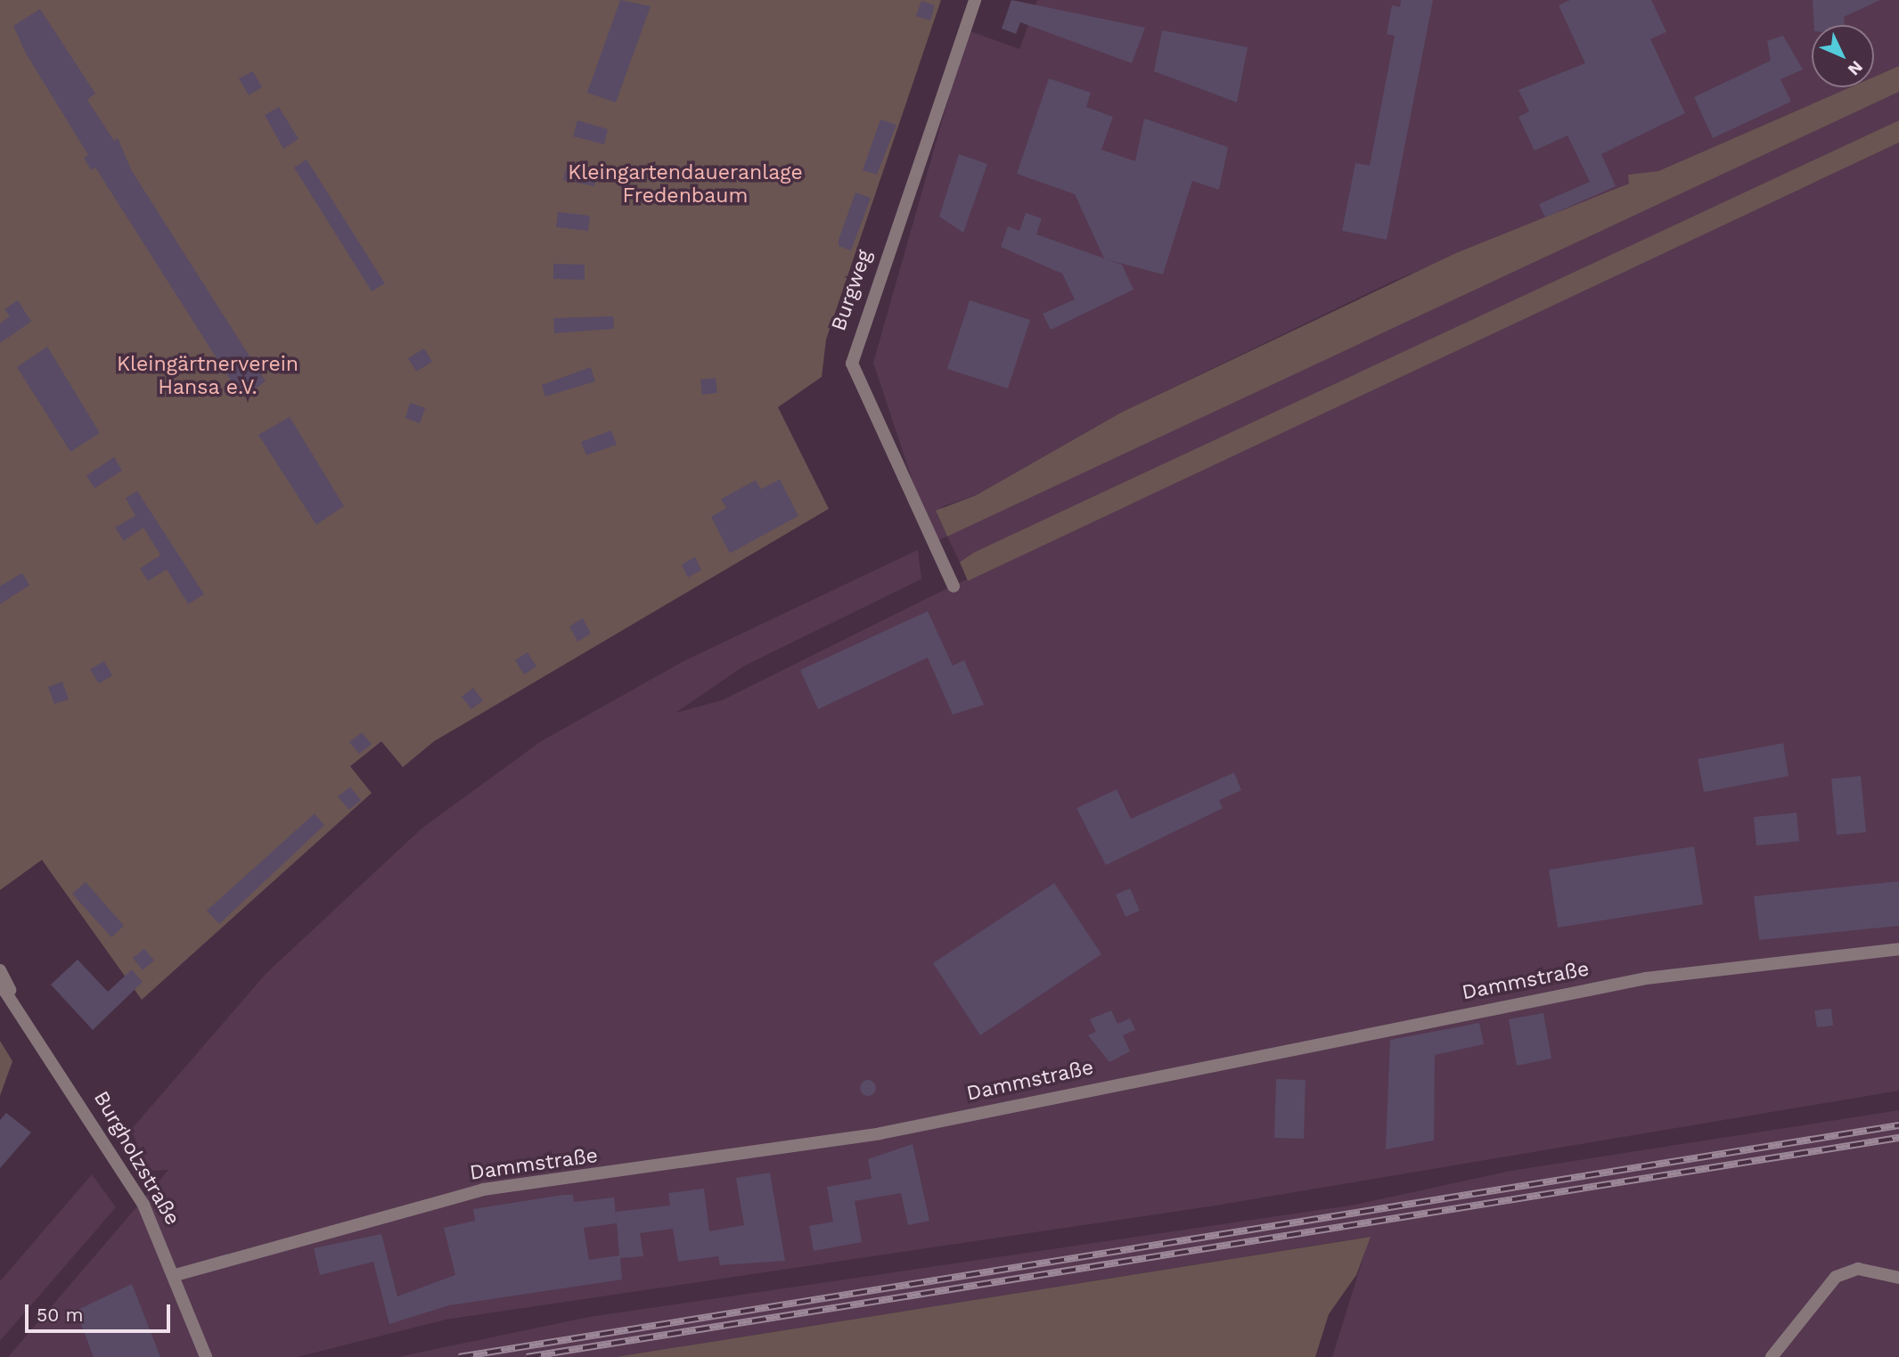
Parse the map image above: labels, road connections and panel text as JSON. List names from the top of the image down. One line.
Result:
{"streets":{"street":["Burgweg","Dammstraße","Burgholzstraße"]},"crossings":[["Dammstraße","Burgholzstraße"]],"parks":["Kleingartendaueranlage Fredenbaum","Kleingärtnerverein Hansa e.V."],"scale_bar":"50 m","north":"bottom right"}
